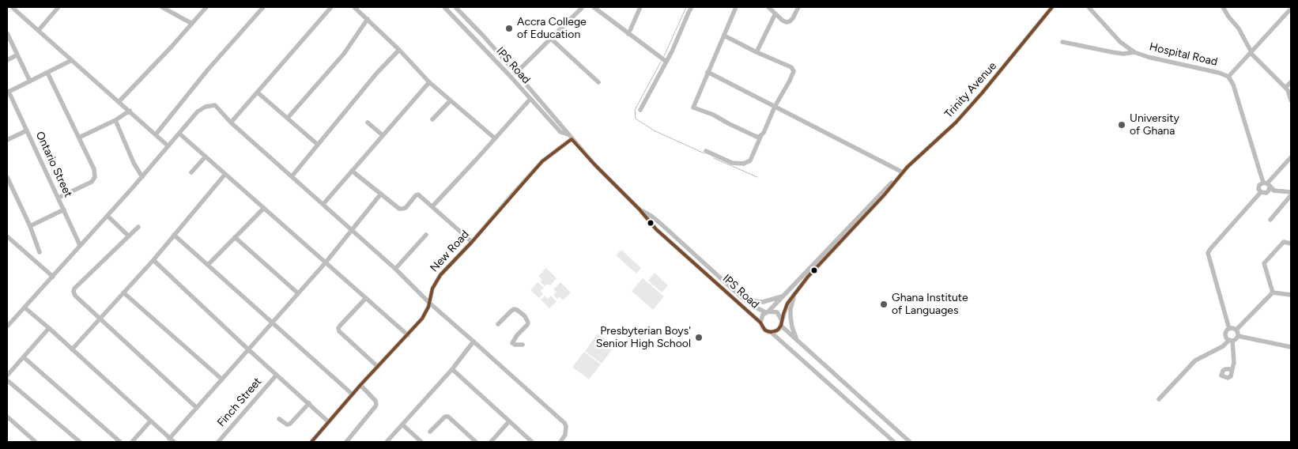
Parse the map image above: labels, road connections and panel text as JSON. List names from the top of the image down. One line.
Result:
{"streets":{"street":["Hospital Road","IPS Road","Trinity Avenue","Ontario Street","New Road","Finch Street"]},"crossings":[["IPS Road","Trinity Avenue"],["IPS Road","New Road"]],"places":["Accra College of Education","University of Ghana","Ghana Institute of Languages","Presbyterian Boys' Senior High School"]}
